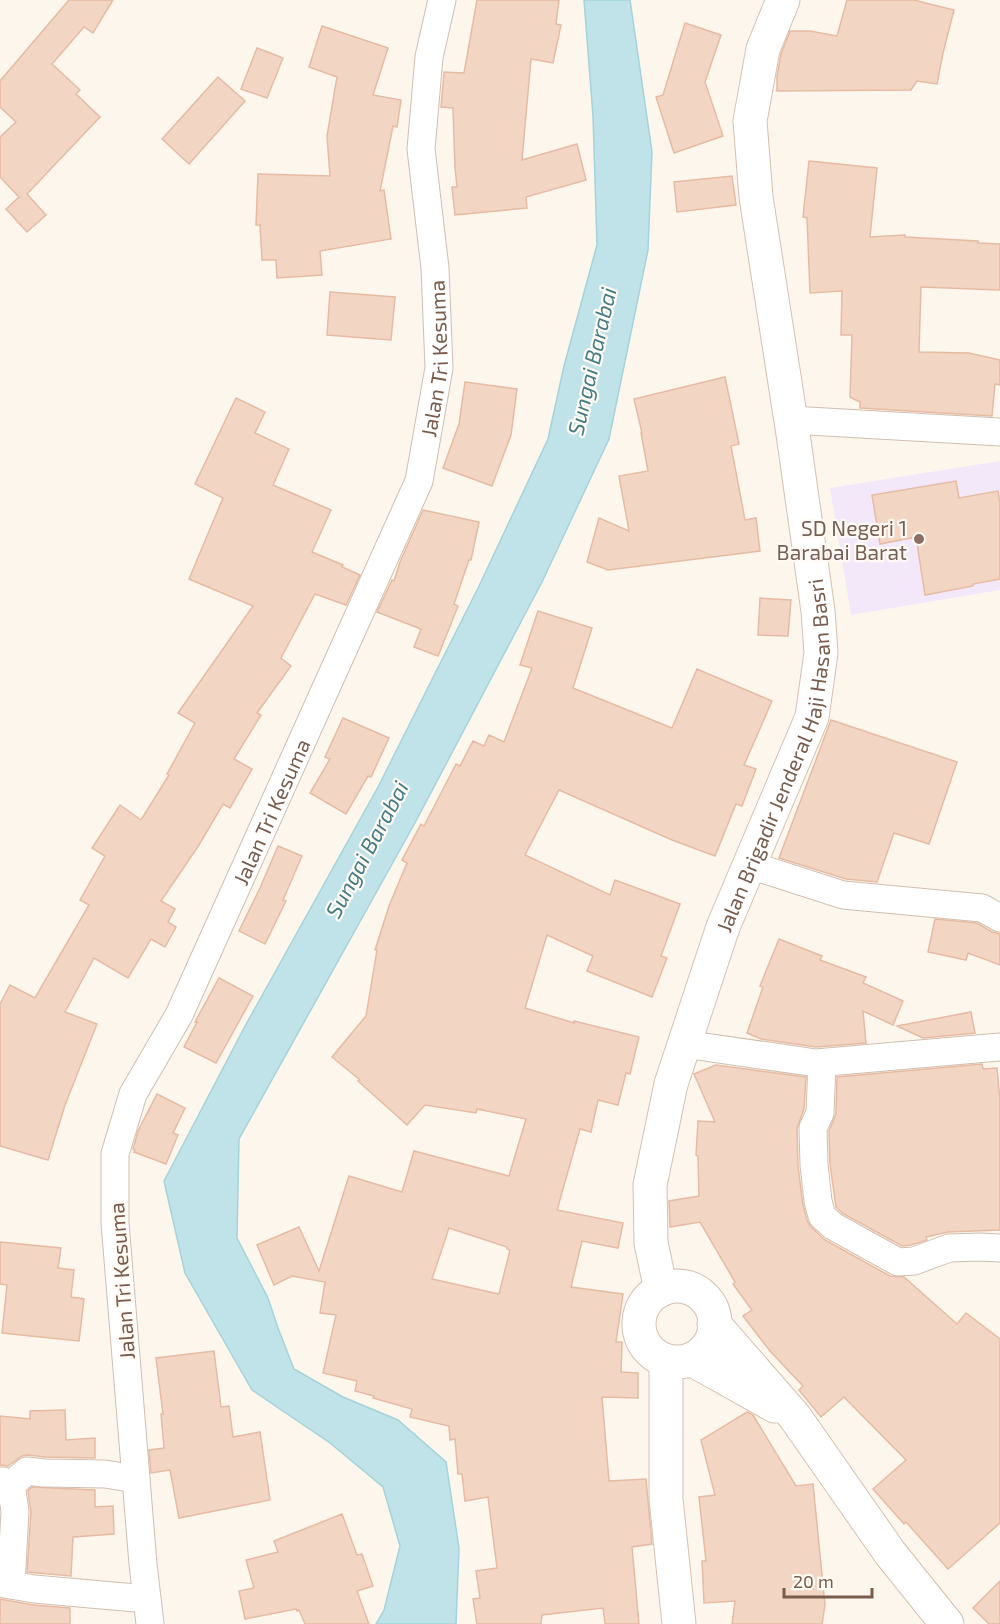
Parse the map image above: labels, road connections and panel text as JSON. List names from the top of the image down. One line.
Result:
{"streets":{"main road":["Jalan Brigadir Jenderal Haji Hasan Basri"],"street":["Jalan Tri Kesuma"]},"water":["Sungai Barabai"],"places":["SD Negeri 1 Barabai Barat"],"scale_bar":"20 m"}
